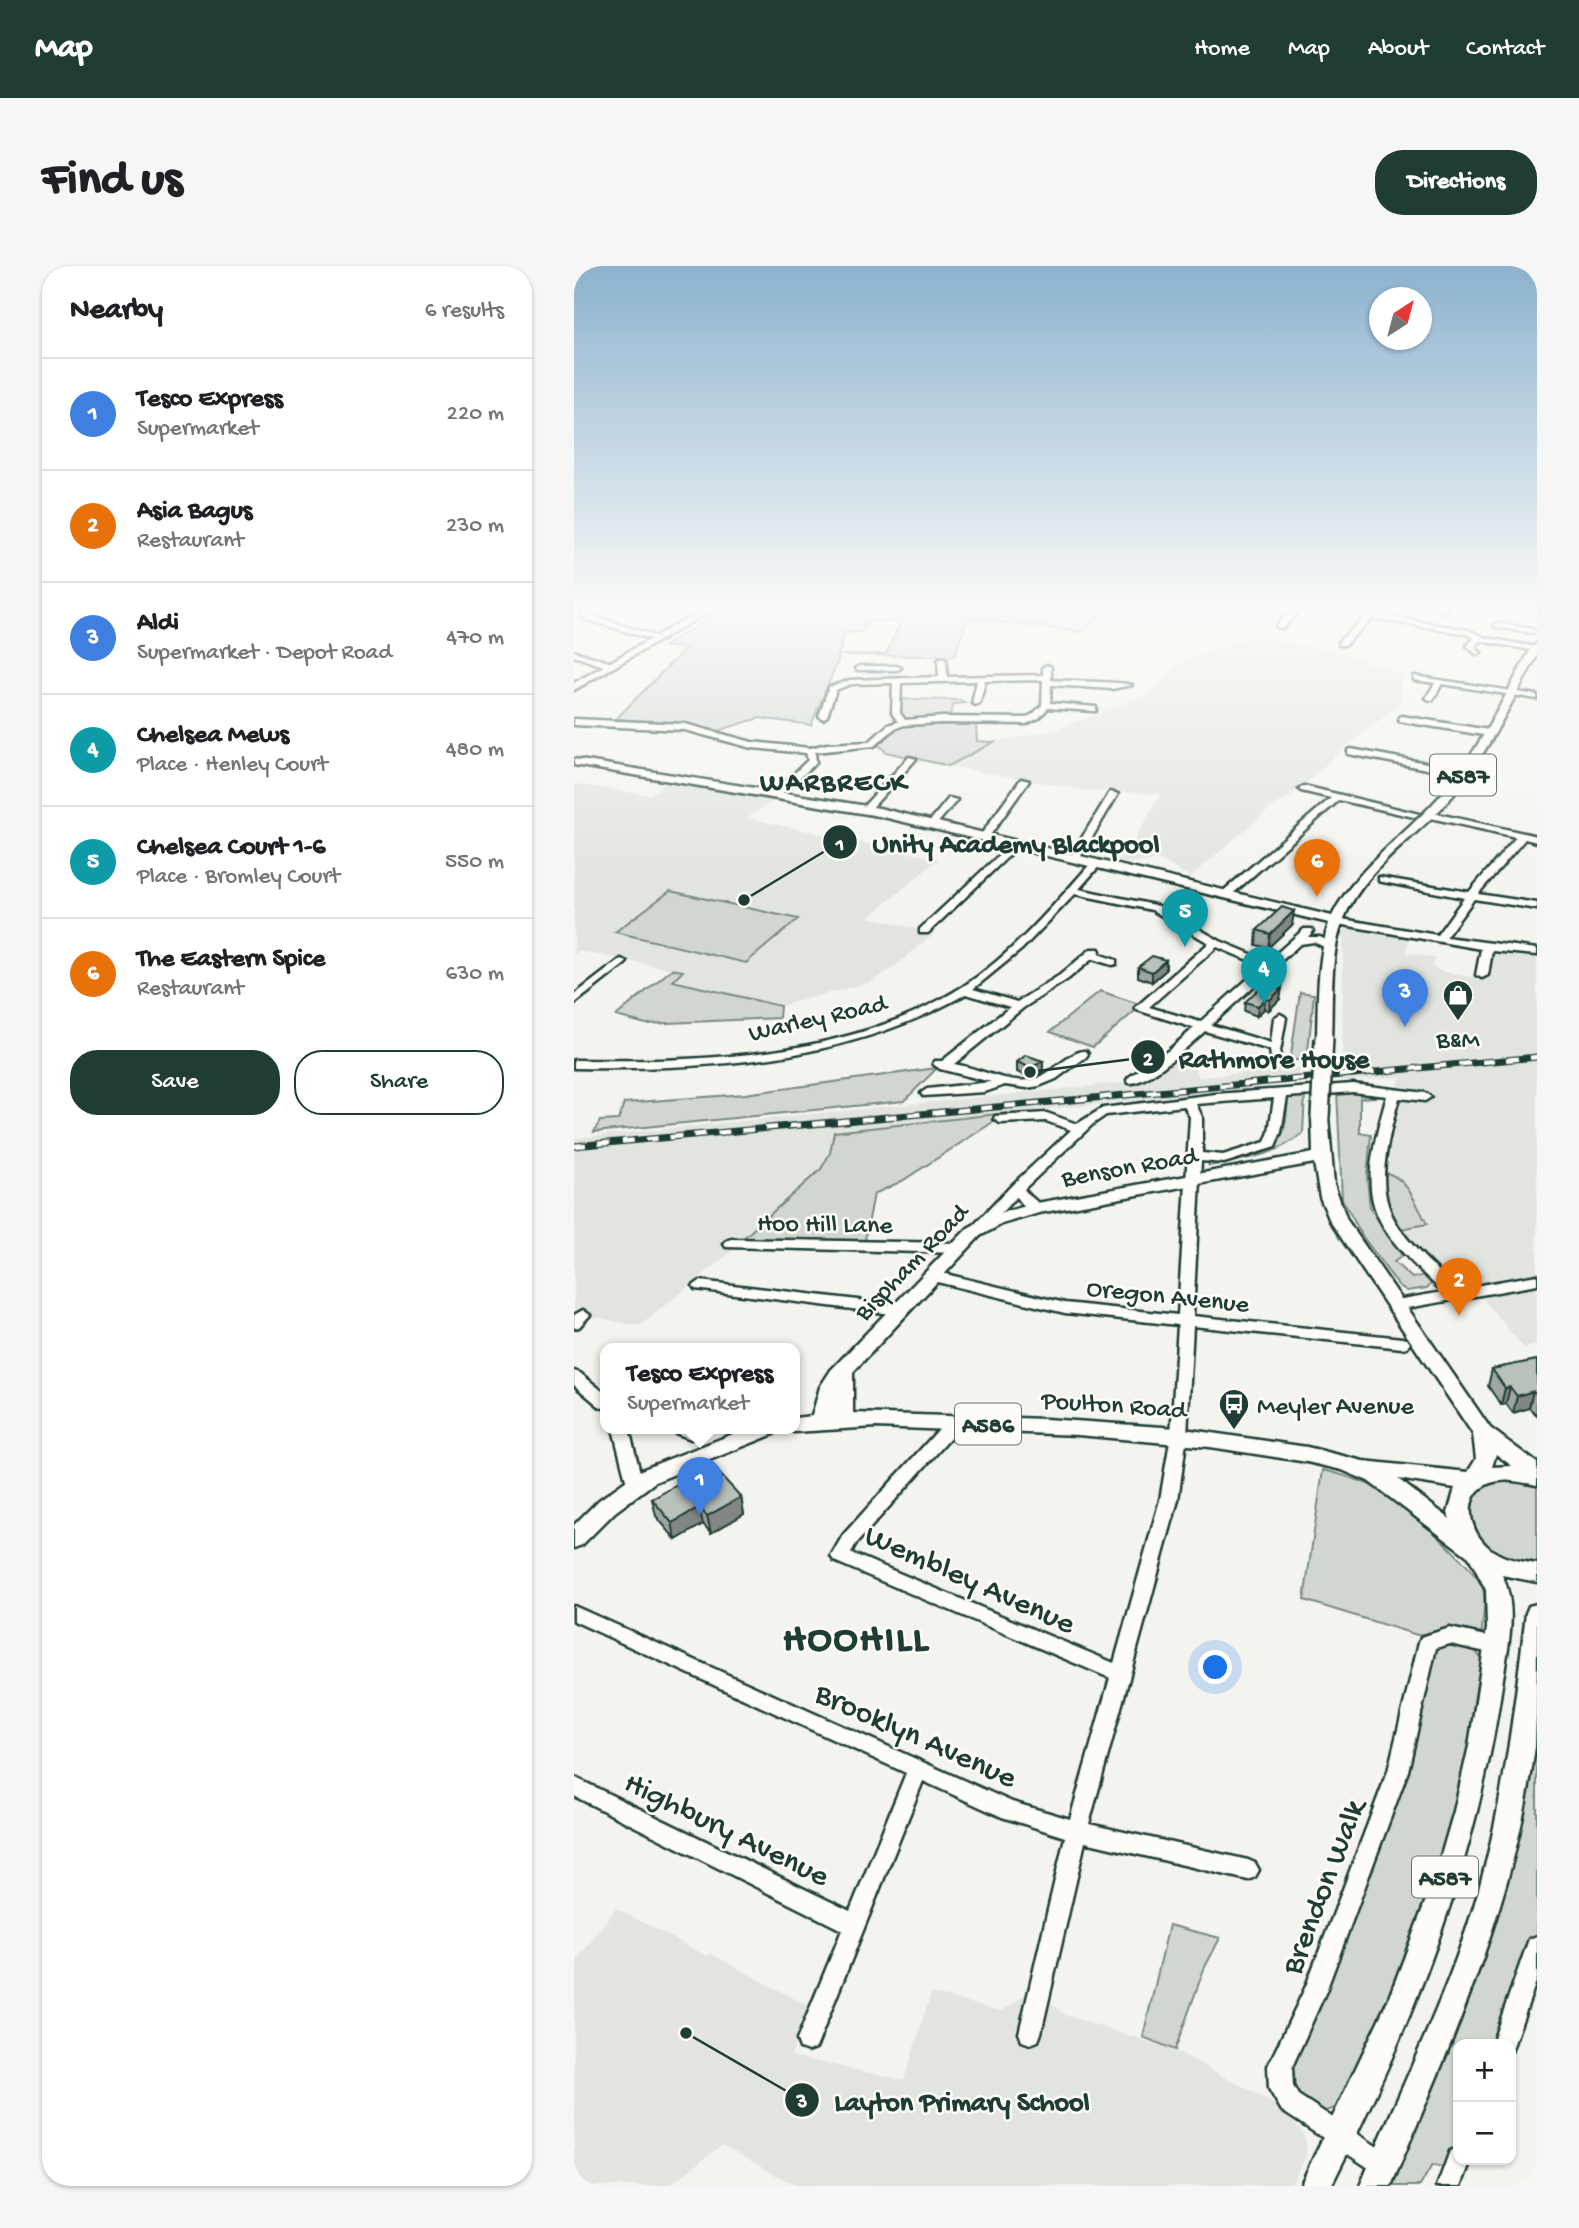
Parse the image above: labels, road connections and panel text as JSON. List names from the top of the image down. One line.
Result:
{"streets":{"main road":["A587","Benson Road","Bispham Road","Poulton Road","A586"],"street":["Warley Road","Hoo Hill Lane","Oregon Avenue","Wembley Avenue","Brooklyn Avenue","Highbury Avenue","Brendon Walk"]},"crossings":[["A587","Benson Road"],["A587","Poulton Road"],["A587","Brendon Walk"],["Benson Road","Bispham Road"],["Hoo Hill Lane","Bispham Road"],["Bispham Road","Oregon Avenue"],["Bispham Road","Poulton Road"],["Bispham Road","A586"],["Poulton Road","A586"],["Poulton Road","Wembley Avenue"]],"districts":["WARBRECK","HOOHILL"],"places":{"other":["Unity Academy Blackpool","Rathmore House","Layton Primary School"],"shop":["B&M"],"bus stop":["Meyler Avenue"]},"north":"top right","page":{"header":"Map","nav":["Home","Map","About","Contact"],"buttons":["Directions",["Save","Share"]],"title":"Find us","heading":["Nearby","6 results"],"list":[{"mark":"1","name":"Tesco Express","note":"Supermarket","value":"220 m"},{"mark":"2","name":"Asia Bagus","note":"Restaurant","value":"230 m"},{"mark":"3","name":"Aldi","note":"Supermarket · Depot Road","value":"470 m"},{"mark":"4","name":"Chelsea Mews","note":"Place · Henley Court","value":"480 m"},{"mark":"5","name":"Chelsea Court 1-6","note":"Place · Bromley Court","value":"550 m"},{"mark":"6","name":"The Eastern Spice","note":"Restaurant","value":"630 m"}],"pins":["6","5","4","3","2","1"],"popup":["Tesco Express","Supermarket"],"map_buttons":["+","−"]}}
